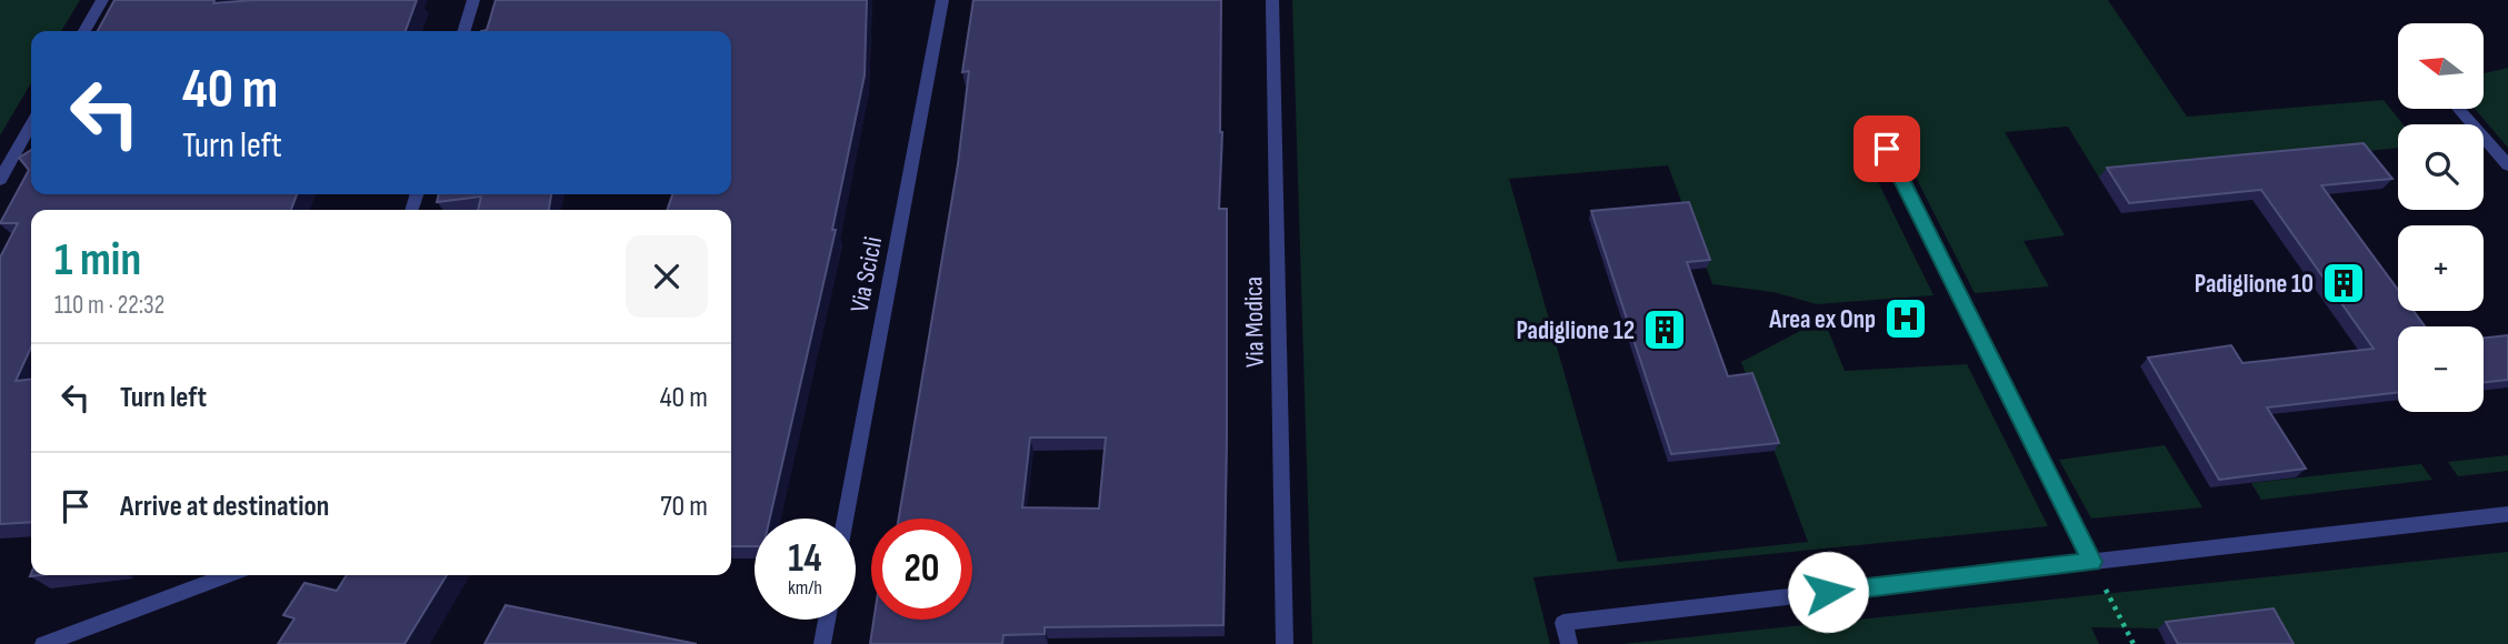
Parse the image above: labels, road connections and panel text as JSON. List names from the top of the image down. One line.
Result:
{"streets":{"street":["Via Scicli","Via Modica"]},"places":{"building":["Padiglione 10","Padiglione 12"],"hospital":["Area ex Onp"]},"north":"left","page":{"map_buttons":["+","−"],"turn":["40 m","Turn left"],"heading":["1 min","110 m · 22:32"],"list":[{"name":"Turn left","value":"40 m"},{"name":"Arrive at destination","value":"70 m"}],"speed":"14 km/h","limit":"20"}}
